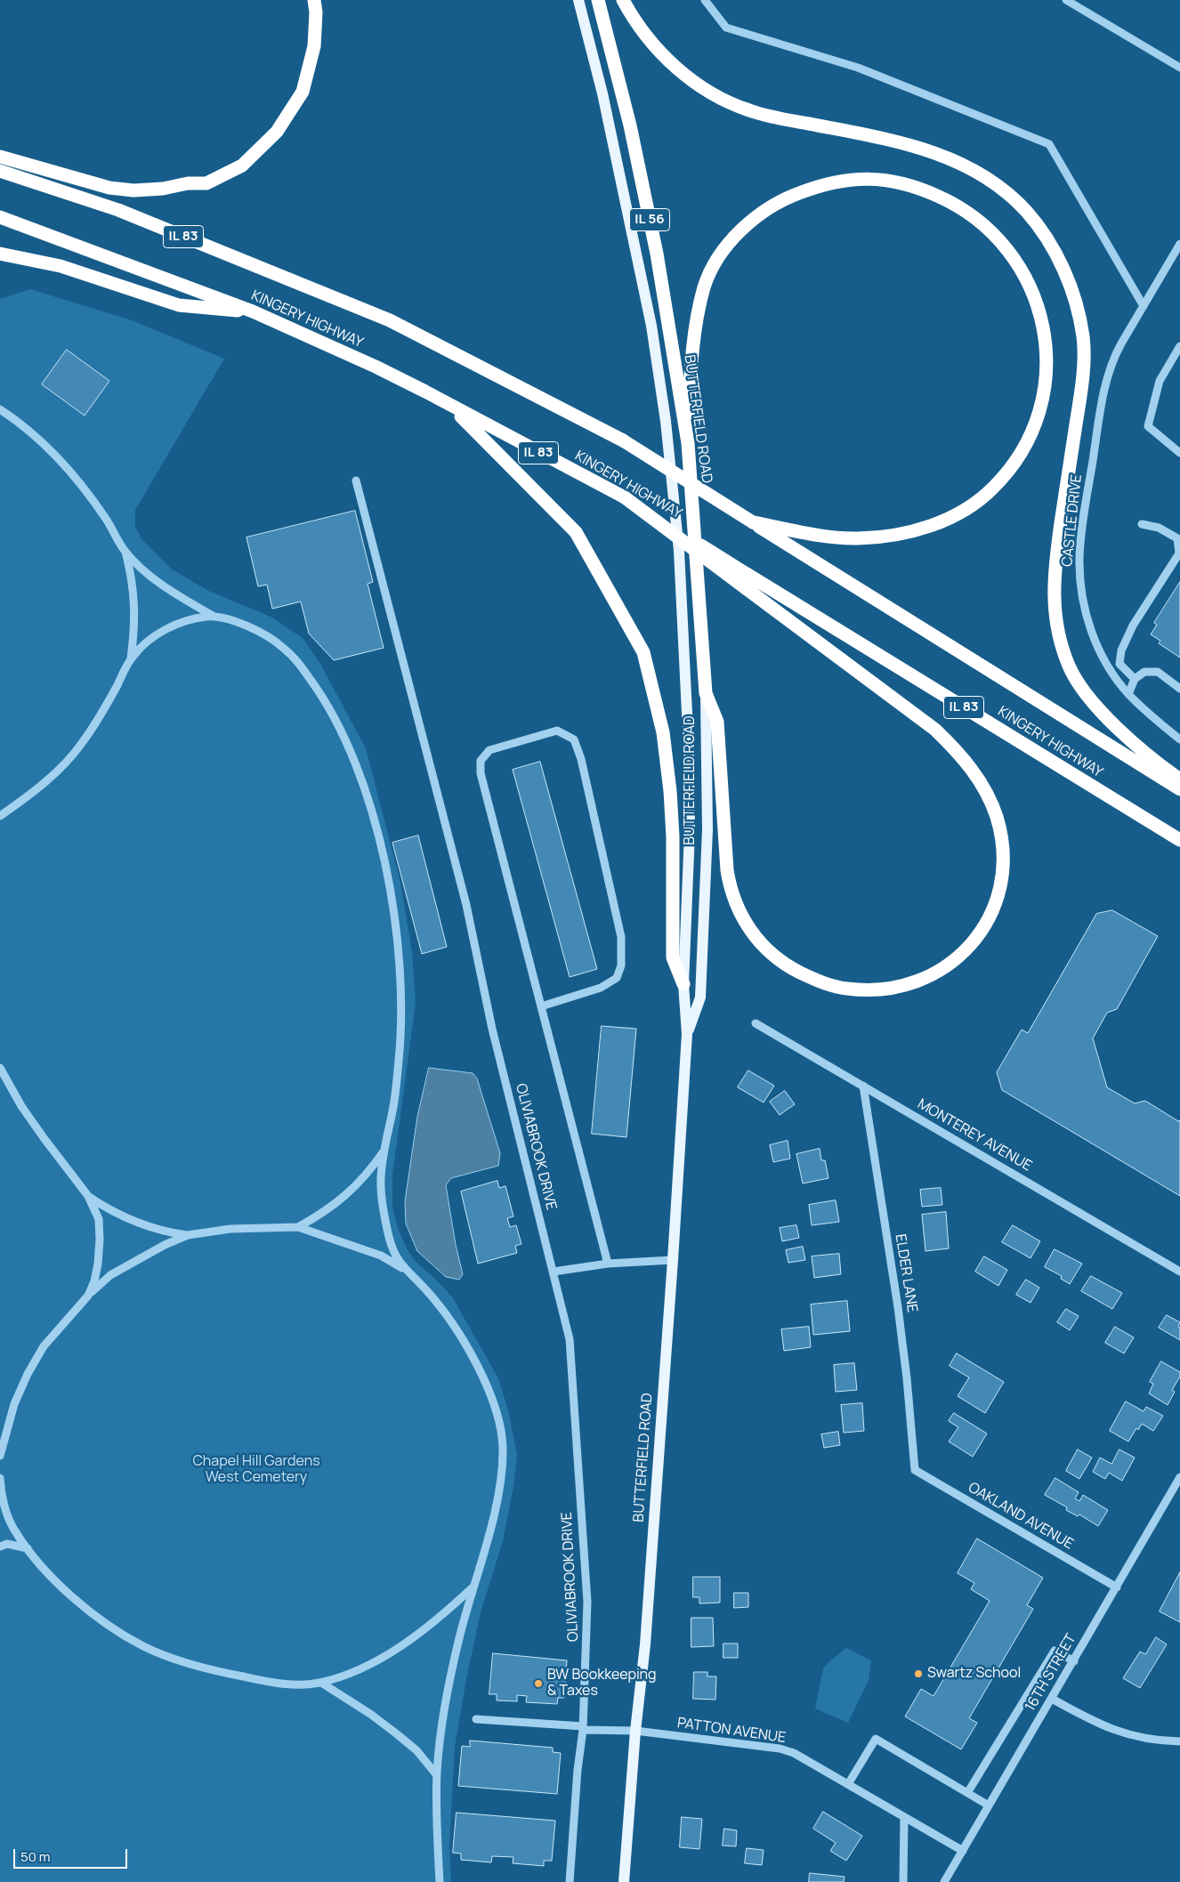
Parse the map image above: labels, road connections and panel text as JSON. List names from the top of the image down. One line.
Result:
{"streets":{"highway":["IL 56","IL 83","KINGERY HIGHWAY","BUTTERFIELD ROAD"],"street":["CASTLE DRIVE","MONTEREY AVENUE","OLIVIABROOK DRIVE","ELDER LANE","OAKLAND AVENUE","16TH STREET","PATTON AVENUE"]},"crossings":[["BUTTERFIELD ROAD","PATTON AVENUE"],["MONTEREY AVENUE","ELDER LANE"],["OLIVIABROOK DRIVE","PATTON AVENUE"],["ELDER LANE","OAKLAND AVENUE"],["OAKLAND AVENUE","16TH STREET"],["16TH STREET","PATTON AVENUE"]],"parks":["Chapel Hill Gardens West Cemetery"],"places":["Swartz School","BW Bookkeeping & Taxes"],"scale_bar":"50 m"}
